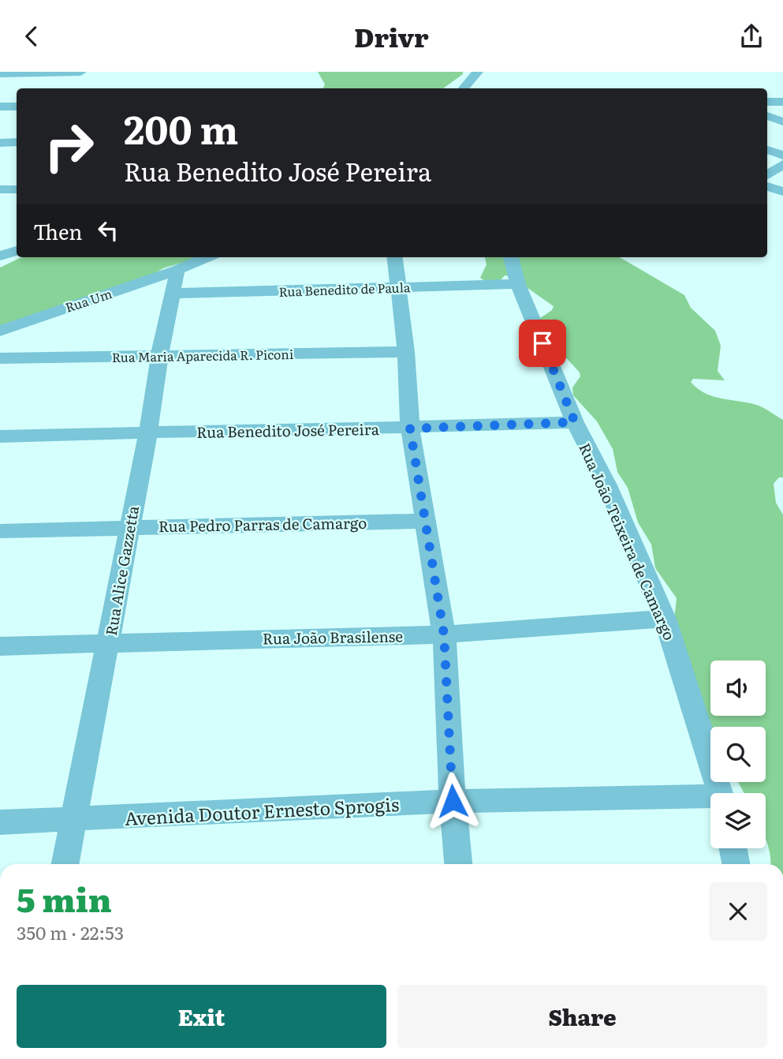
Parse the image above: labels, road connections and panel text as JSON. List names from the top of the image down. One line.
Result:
{"streets":{"street":["Rua Benedito de Paula","Rua Um","Rua Maria Aparecida R. Piconi","Rua Benedito José Pereira","Rua Pedro Parras de Camargo","Rua João Teixeira de Camargo","Rua Alice Gazzetta","Rua João Brasilense","Avenida Doutor Ernesto Sprogis"]},"crossings":[["Rua Benedito de Paula","Rua João Teixeira de Camargo"],["Rua Benedito de Paula","Rua Alice Gazzetta"],["Rua Um","Rua Alice Gazzetta"],["Rua Maria Aparecida R. Piconi","Rua Alice Gazzetta"],["Rua Benedito José Pereira","Rua João Teixeira de Camargo"],["Rua Benedito José Pereira","Rua Alice Gazzetta"],["Rua Pedro Parras de Camargo","Rua Alice Gazzetta"],["Rua João Teixeira de Camargo","Rua João Brasilense"],["Rua Alice Gazzetta","Rua João Brasilense"],["Rua Alice Gazzetta","Avenida Doutor Ernesto Sprogis"]],"page":{"header":"Drivr","turn":["200 m","Rua Benedito José Pereira"],"then":"Then","heading":["5 min","350 m · 22:53"],"buttons":["Exit","Share"]}}
